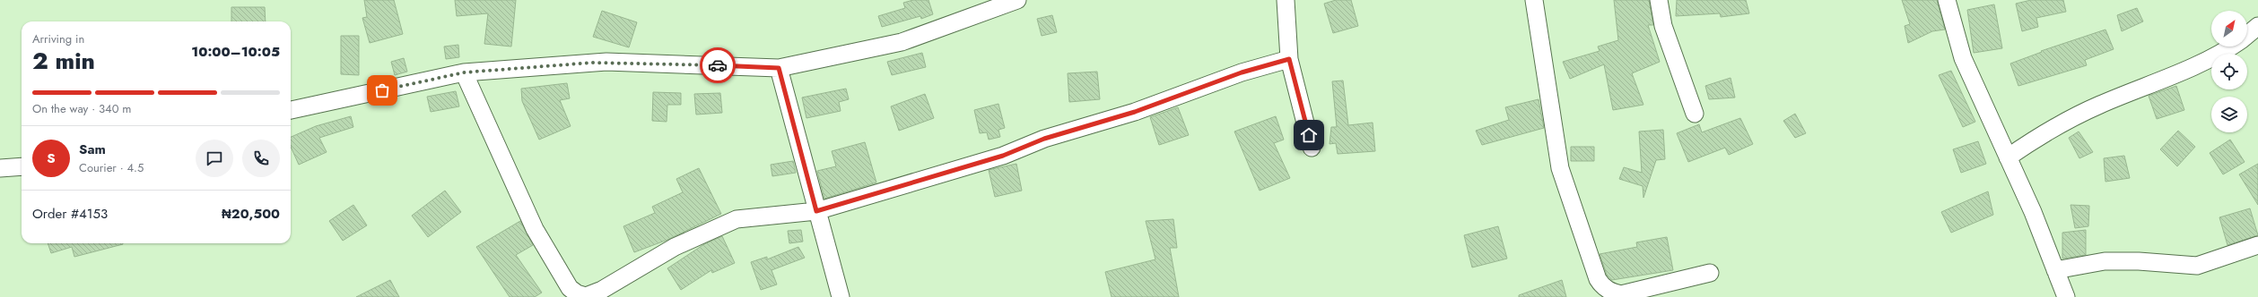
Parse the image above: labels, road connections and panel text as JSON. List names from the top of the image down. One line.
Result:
{"north":"top right","page":{"heading":["2 min","Arriving in","10:00–10:05"],"panel":["Sam","Courier · 4.5","Order #4153","₦20,500"],"bar":"On the way · 340 m","round":"S"}}
